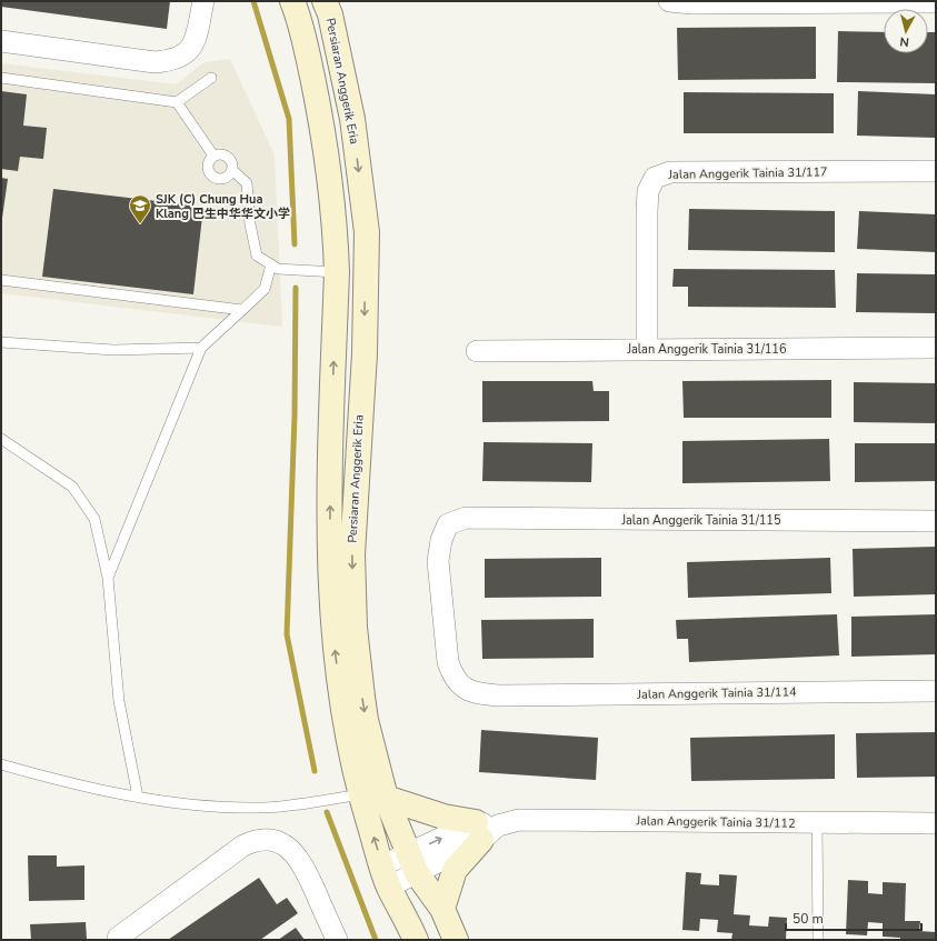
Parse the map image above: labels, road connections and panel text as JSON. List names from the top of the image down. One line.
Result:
{"streets":{"main road":["Persiaran Anggerik Eria"],"street":["Jalan Anggerik Tainia 31/117","Jalan Anggerik Tainia 31/116","Jalan Anggerik Tainia 31/115","Jalan Anggerik Tainia 31/114","Jalan Anggerik Tainia 31/112"]},"crossings":[["Persiaran Anggerik Eria","Jalan Anggerik Tainia 31/112"],["Jalan Anggerik Tainia 31/117","Jalan Anggerik Tainia 31/116"],["Jalan Anggerik Tainia 31/115","Jalan Anggerik Tainia 31/114"]],"places":{"school or university":["SJK (C) Chung Hua Klang 巴生中华华文小学"]},"scale_bar":"50 m","north":"bottom"}
